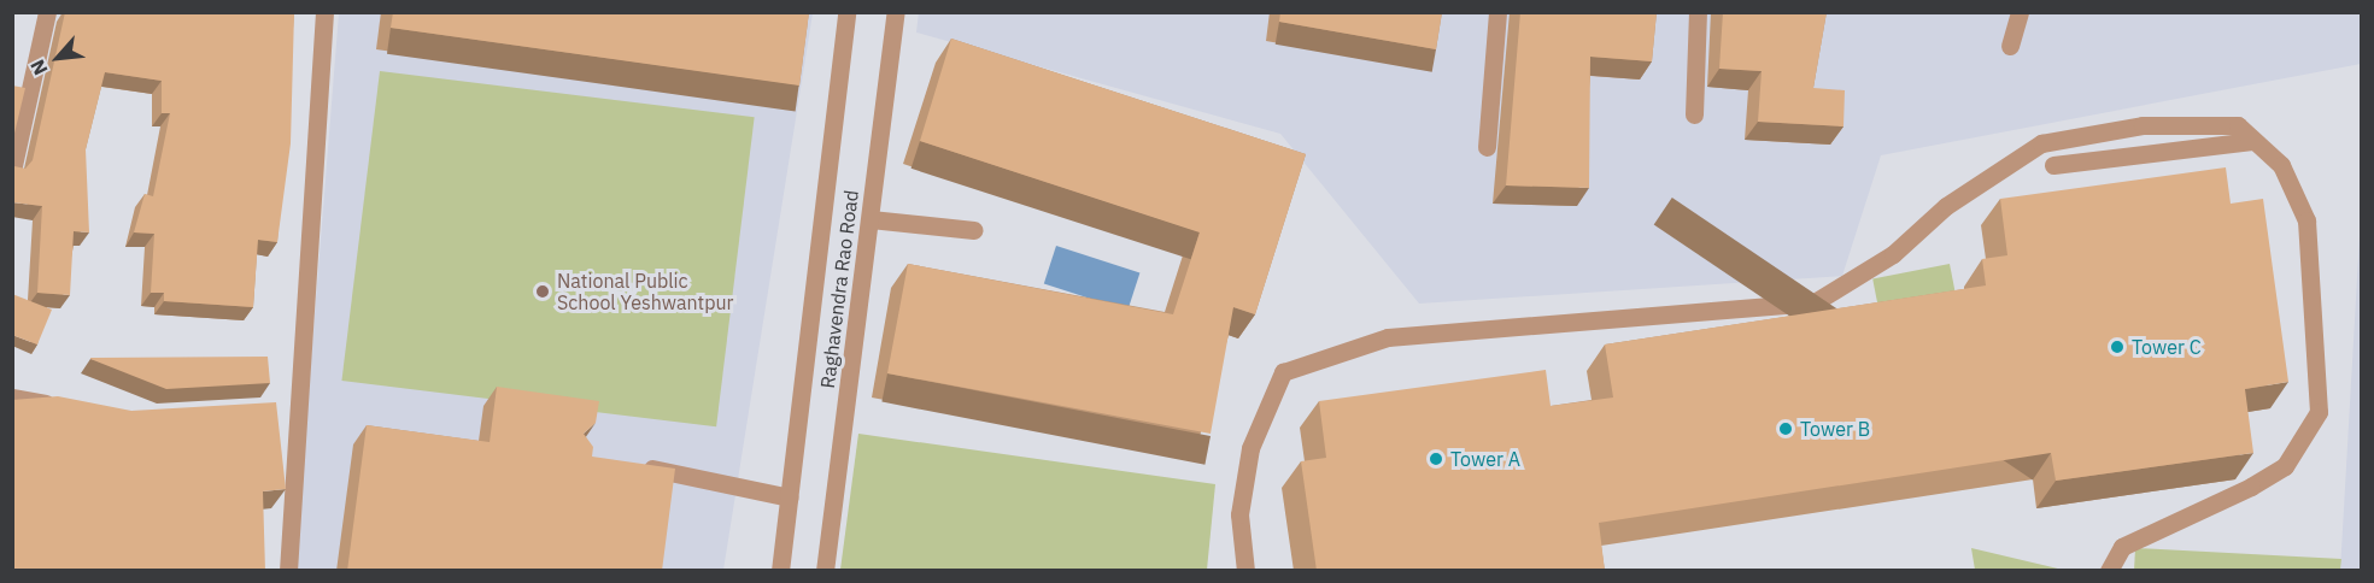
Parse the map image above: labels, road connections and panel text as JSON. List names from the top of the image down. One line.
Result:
{"streets":{"street":["Raghavendra Rao Road"]},"places":["National Public School Yeshwantpur","Tower C","Tower B","Tower A"],"north":"bottom left"}
